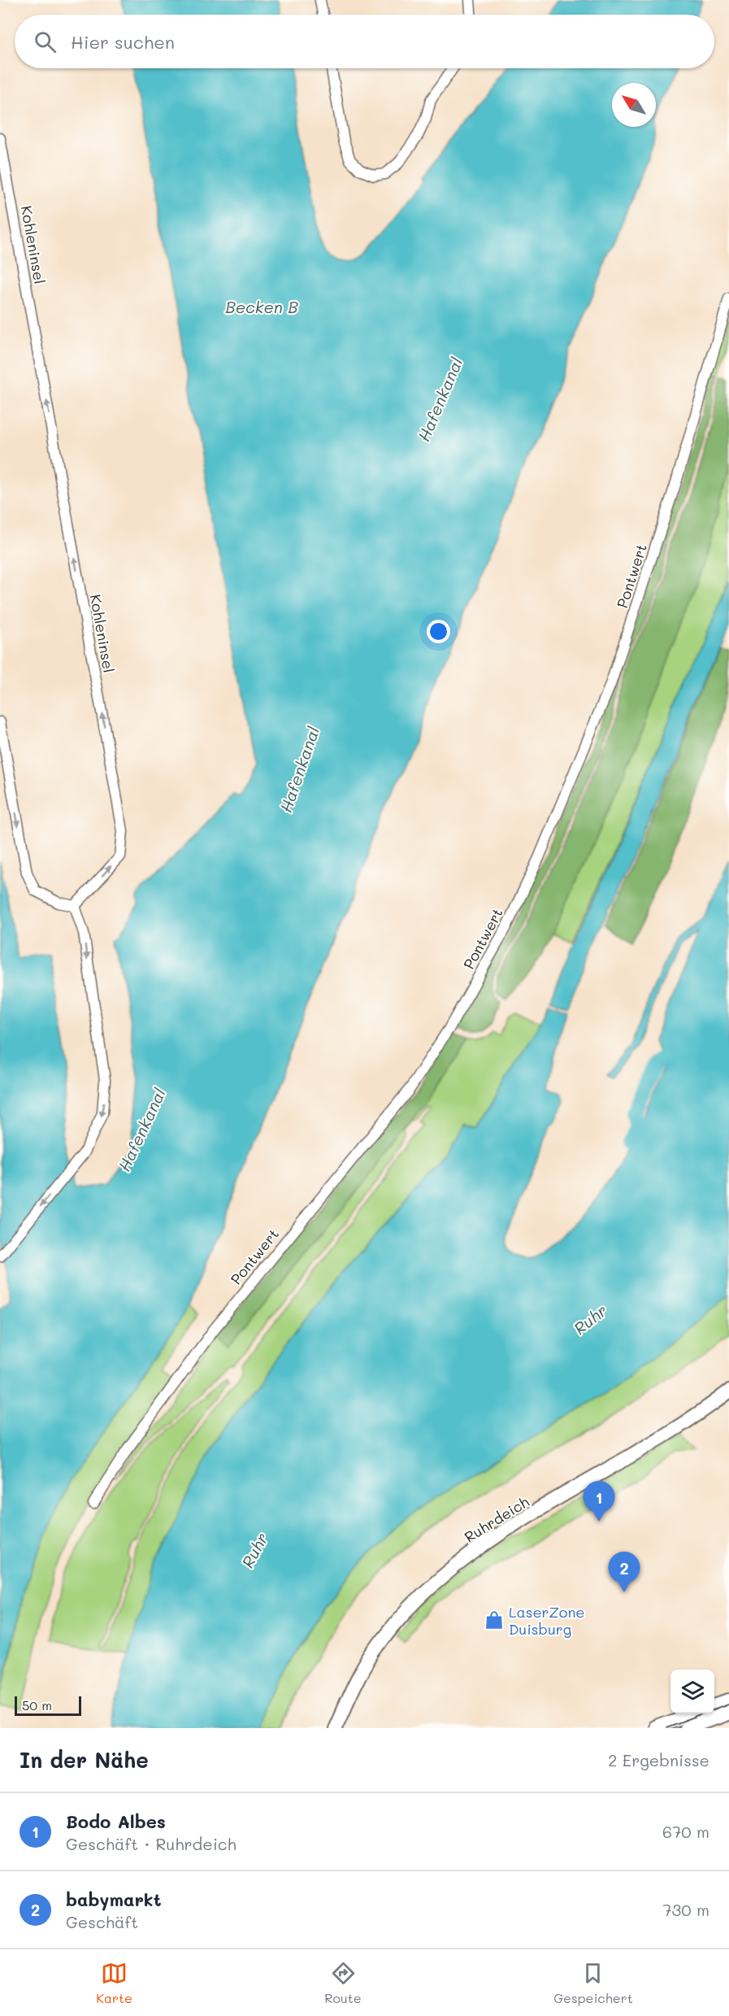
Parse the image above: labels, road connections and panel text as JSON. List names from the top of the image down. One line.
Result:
{"streets":{"main road":["Ruhrdeich"],"street":["Kohleninsel","Pontwert"]},"one_way":["Kohleninsel"],"water":["Becken B","Hafenkanal","Ruhr"],"places":{"shop":["LaserZone Duisburg"]},"scale_bar":"50 m","north":"top left","page":{"search":"Hier suchen","pins":["1","2"],"scale":"50 m","heading":["In der Nähe","2 Ergebnisse"],"list":[{"mark":"1","name":"Bodo Albes","note":"Geschäft · Ruhrdeich","value":"670 m"},{"mark":"2","name":"babymarkt","note":"Geschäft","value":"730 m"}],"nav":["Karte","Route","Gespeichert"]}}
